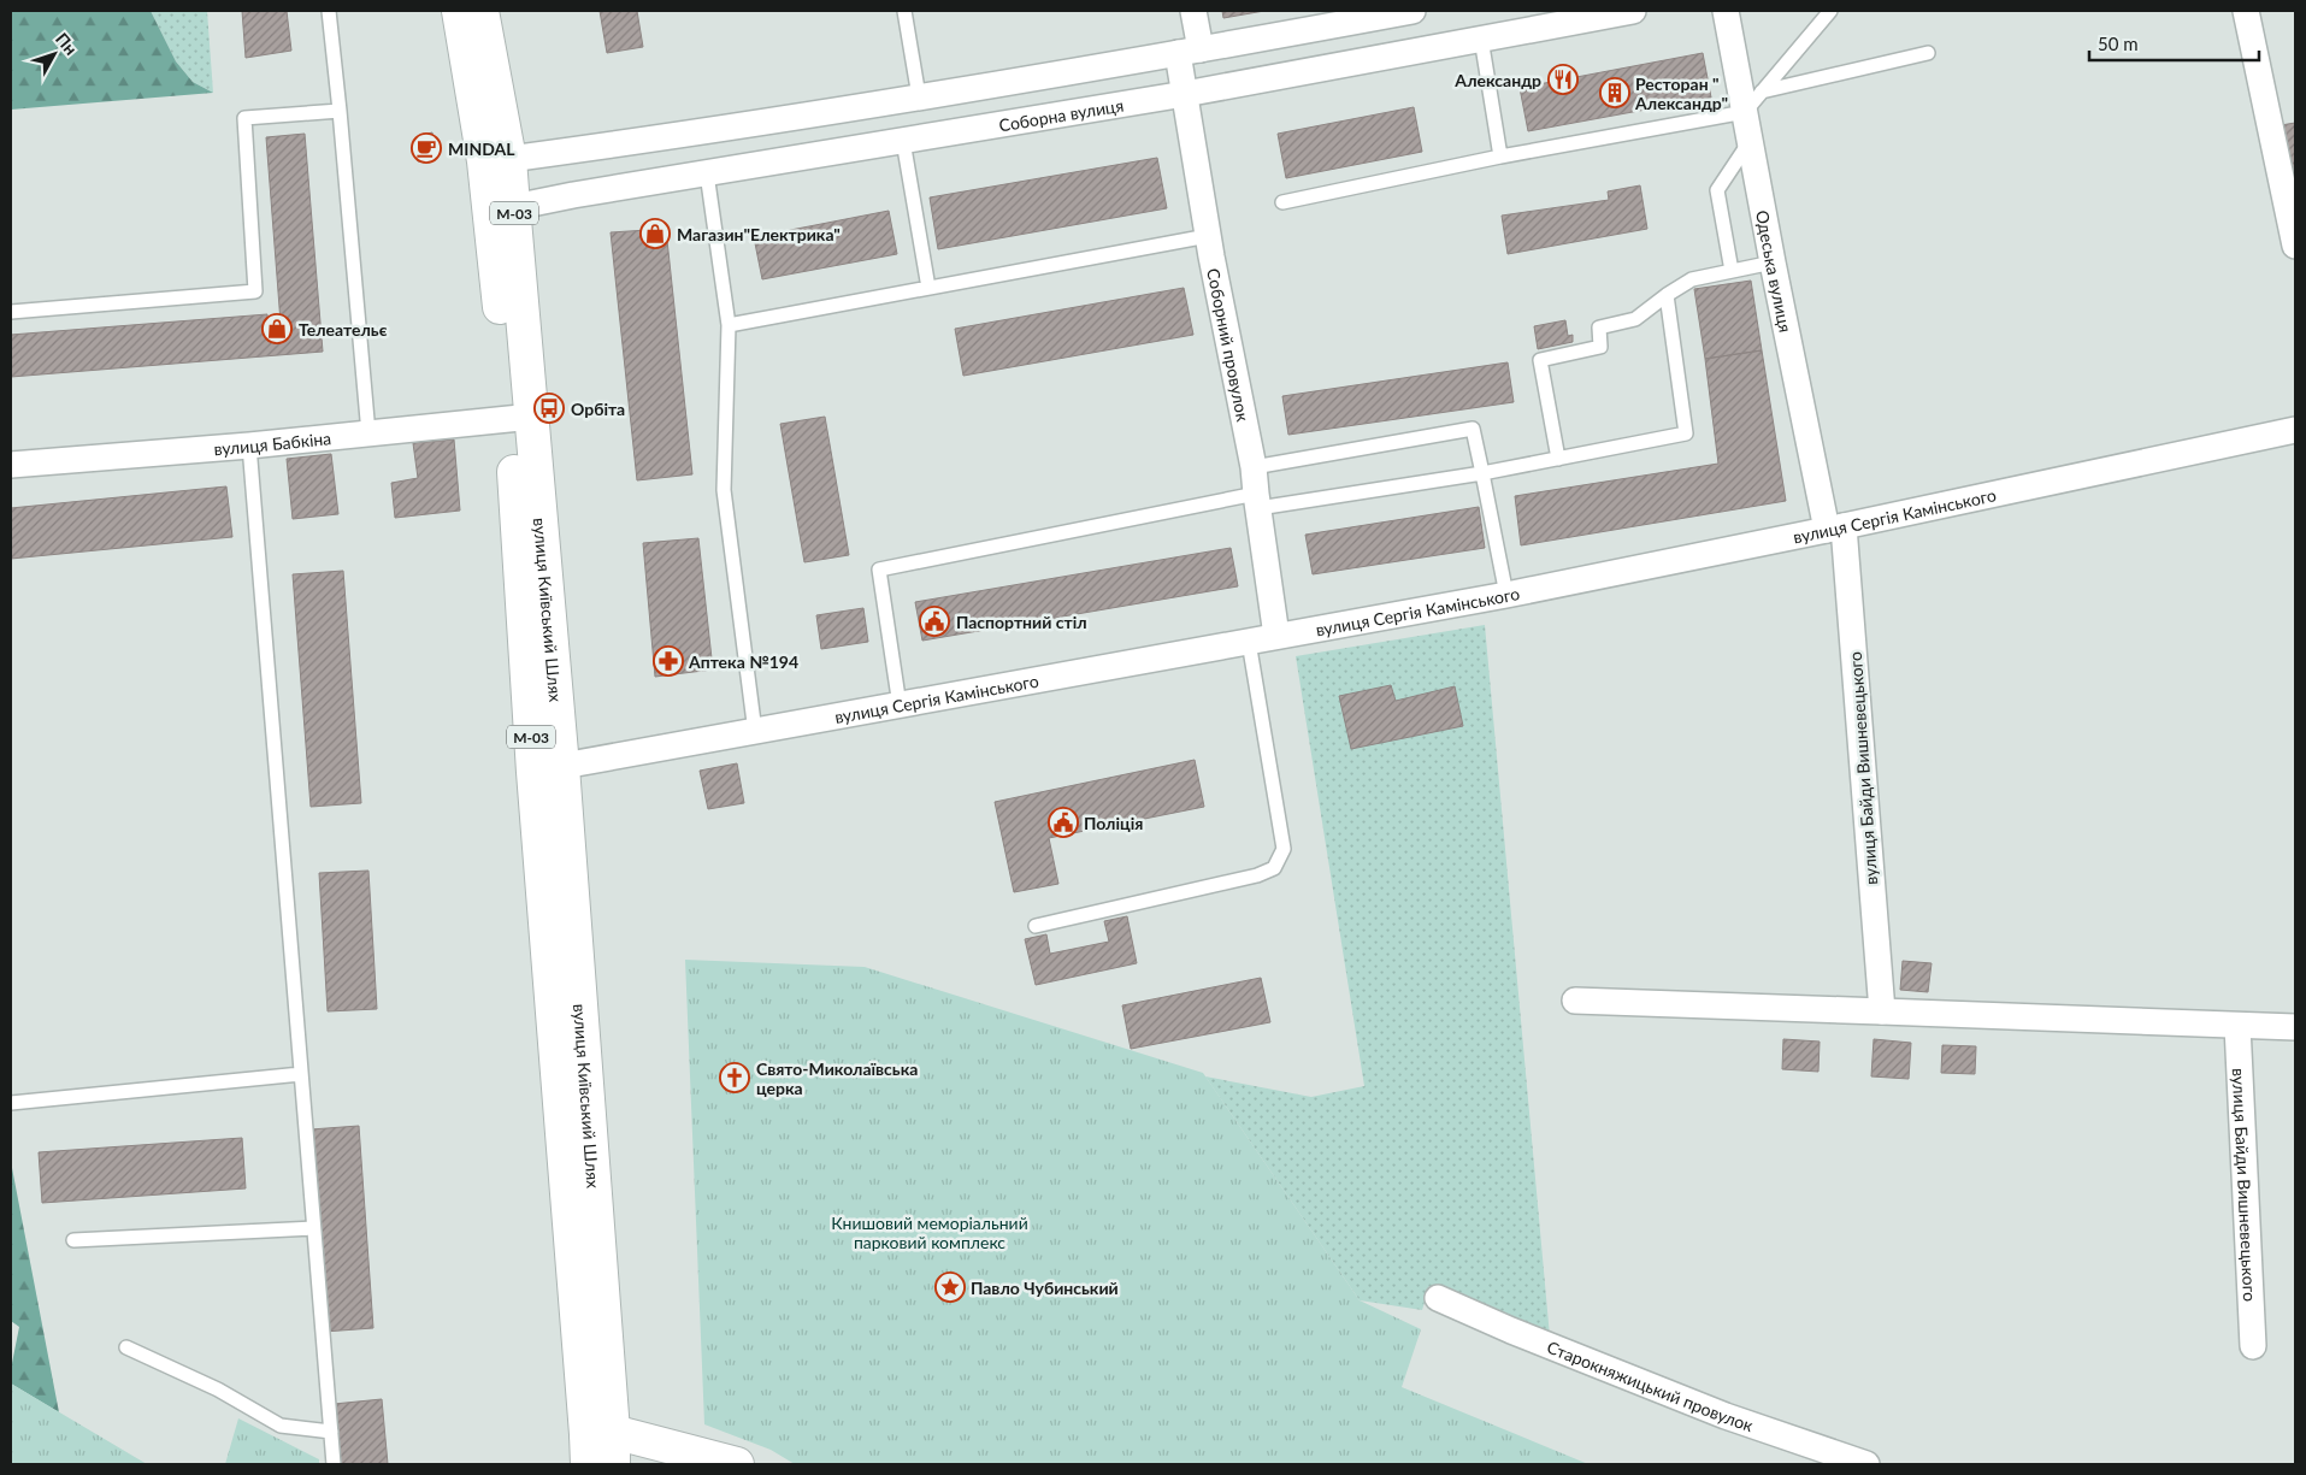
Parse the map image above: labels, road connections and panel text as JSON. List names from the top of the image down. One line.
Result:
{"streets":{"main road":["М-03","вулиця Київський Шлях"],"street":["Соборна вулиця","Одеська вулиця","Соборний провулок","вулиця Бабкіна","вулиця Сергія Камінського","вулиця Байди Вишневецького","Старокняжицький провулок"]},"crossings":[["Соборна вулиця","Соборний провулок"],["Соборна вулиця","вулиця Київський Шлях"],["Одеська вулиця","вулиця Сергія Камінського"],["Одеська вулиця","вулиця Байди Вишневецького"],["Соборний провулок","вулиця Сергія Камінського"],["вулиця Бабкіна","вулиця Київський Шлях"],["вулиця Сергія Камінського","вулиця Київський Шлях"],["вулиця Сергія Камінського","вулиця Байди Вишневецького"]],"parks":["Книшовий меморіальний парковий комплекс"],"places":{"restaurant":["Александр"],"building":["Ресторан \" Александр\""],"cafe":["MINDAL"],"shop":["Магазин\"Електрика\"","Телеательє"],"bus stop":["Орбіта"],"public building":["Паспортний стіл","Поліція"],"pharmacy":["Аптека №194"],"church":["Свято-Миколаївська церка"],"place":["Павло Чубинський"]},"scale_bar":"50 m","north":"top right"}
